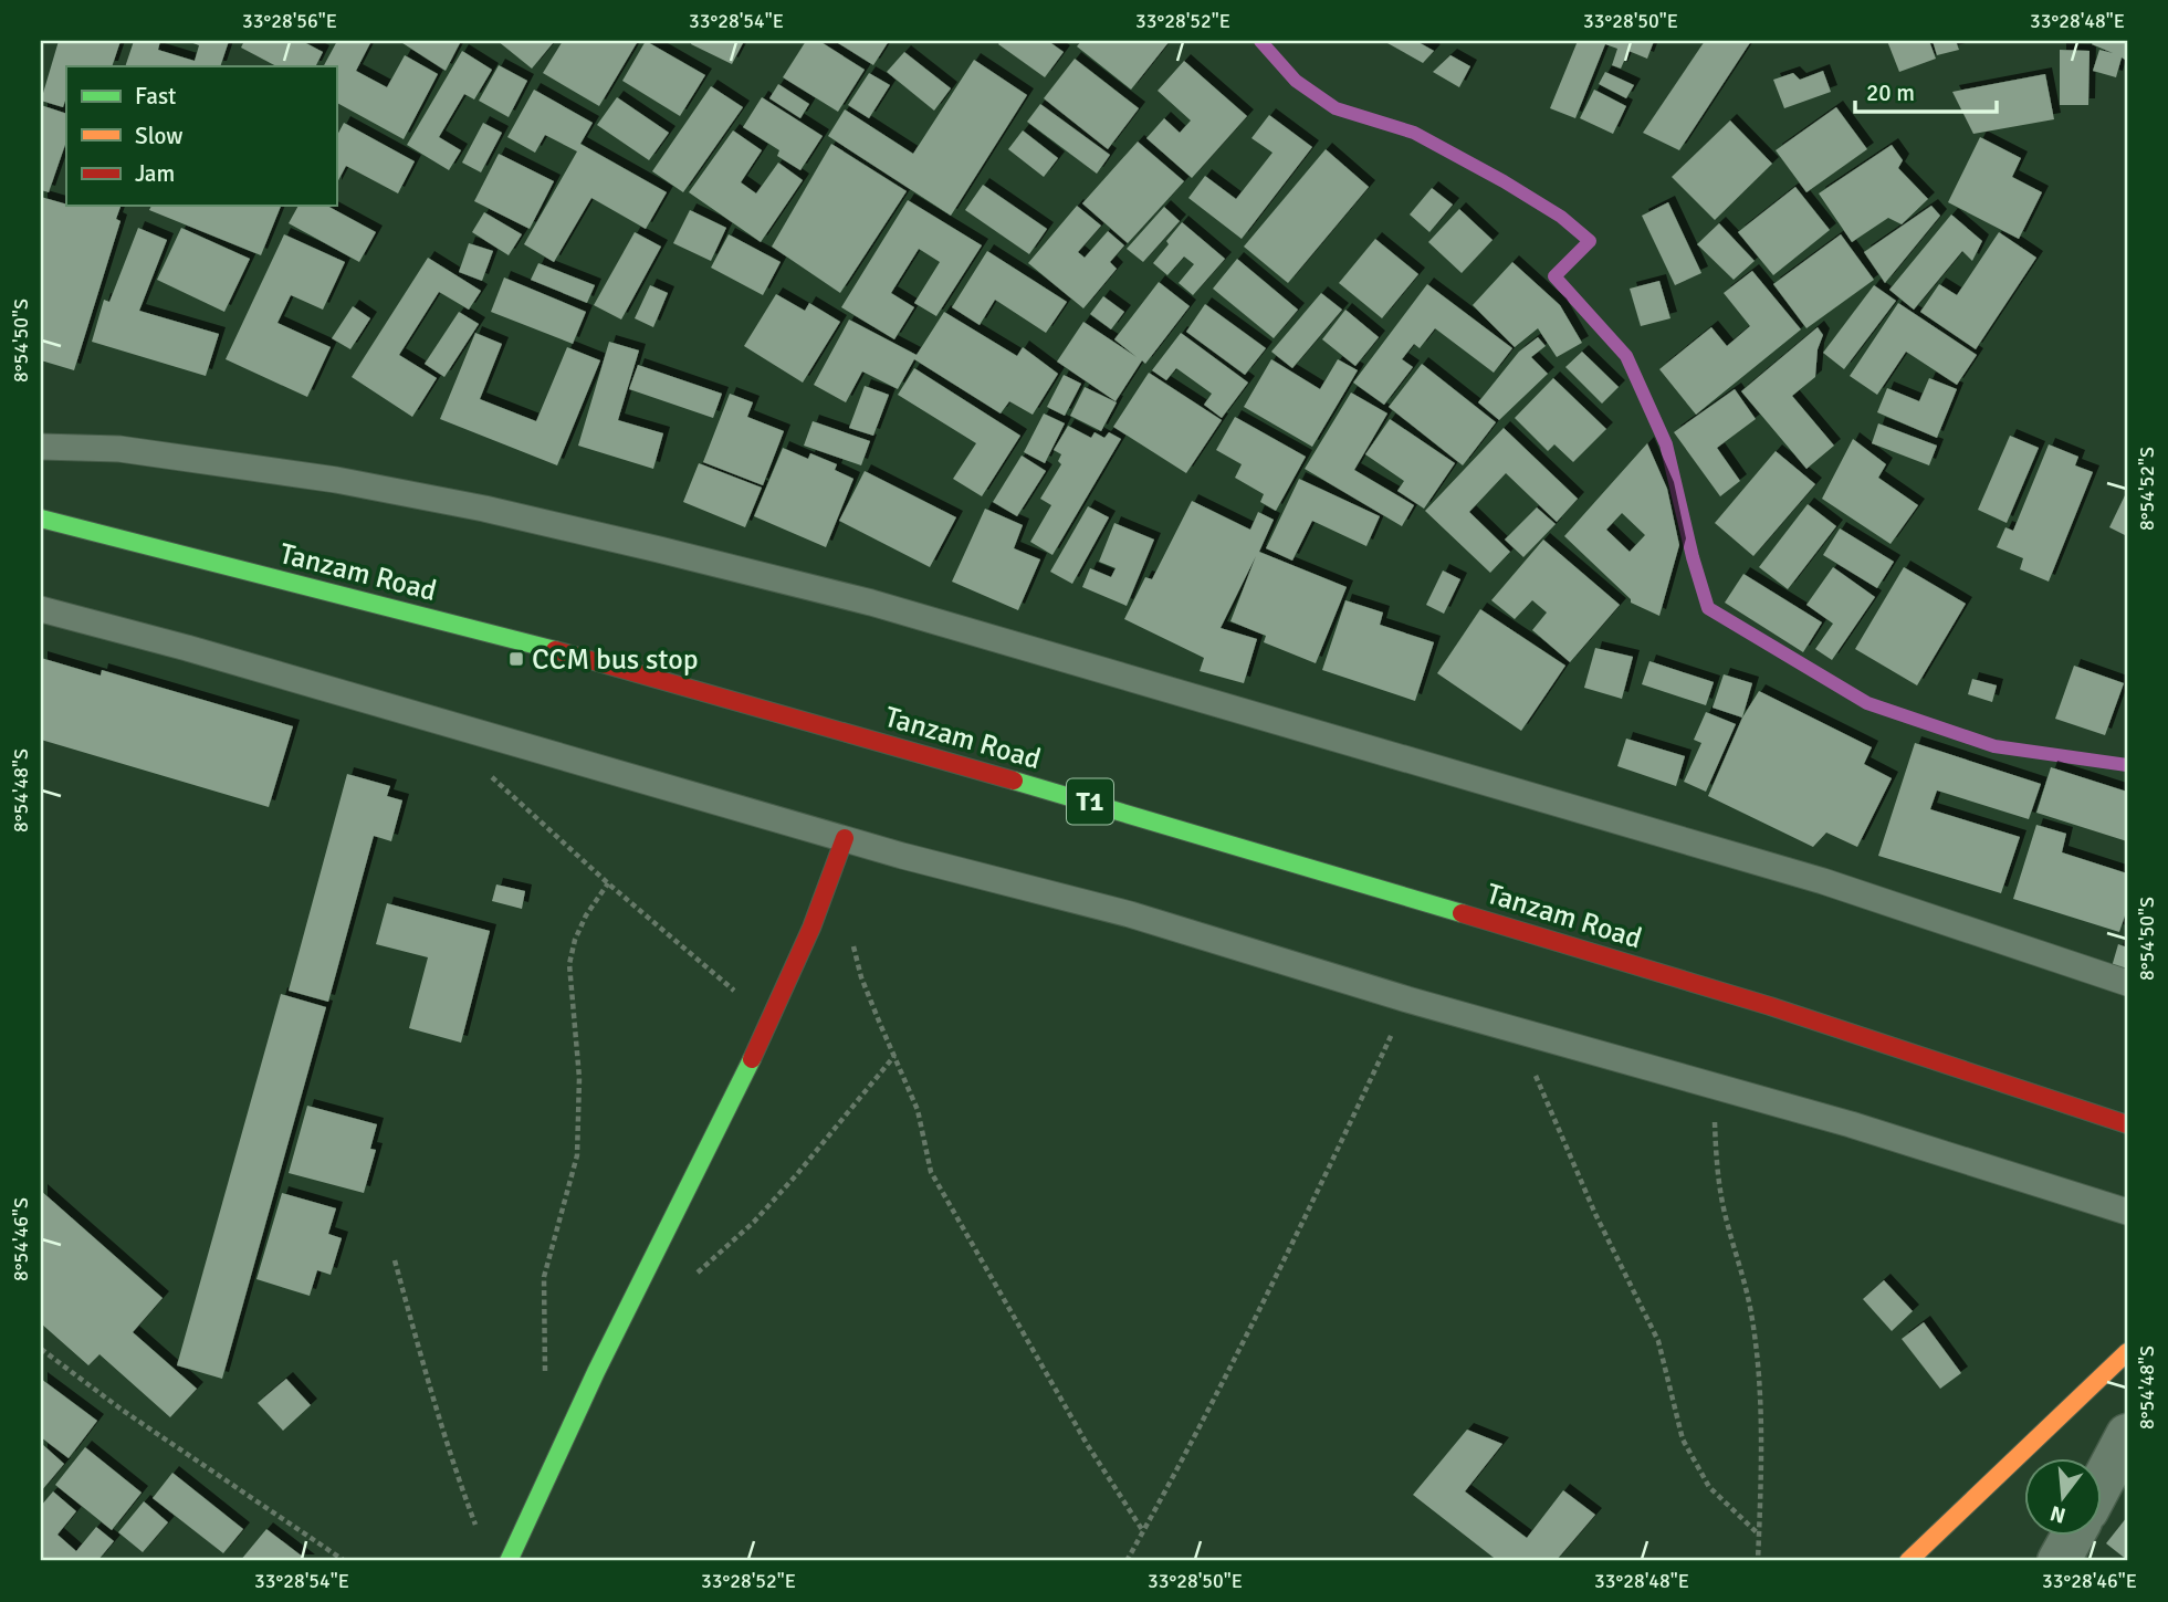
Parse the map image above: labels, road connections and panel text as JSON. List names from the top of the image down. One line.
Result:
{"streets":{"main road":["Tanzam Road","T1"]},"places":{"transit":["CCM bus stop"]},"legend":["Fast","Slow","Jam"],"scale_bar":"20 m","north":"bottom","coordinates":["33°28'56\"E","33°28'54\"E","33°28'52\"E","33°28'50\"E","33°28'48\"E","8°54'50\"S","8°54'52\"S","8°54'48\"S","8°54'46\"S","33°28'46\"E"]}
